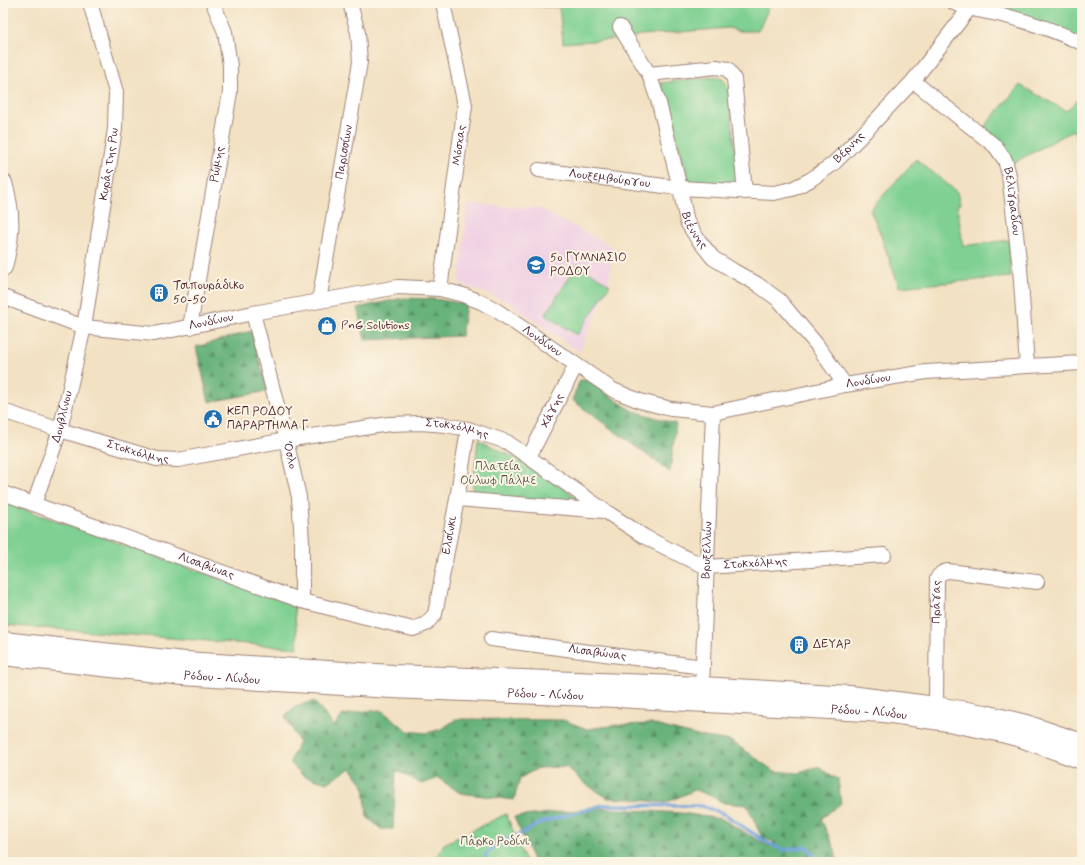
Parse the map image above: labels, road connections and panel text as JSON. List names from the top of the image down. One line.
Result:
{"streets":{"main road":["Ρόδου - Λίνδου"],"street":["Μόσχας","Βέρνης","Παρισσίων","Κυράς της Ρω","Ρώμης","Λουξεμβούργου","Βελιγραδίου","Βιέννης","Λονδίνου","Χάγης","Δουβλίνου","Στοκχόλμης","Όσλο","Ελσίνκι","Βρυξελλών","Λισαβώνας","Πράγας"]},"crossings":[["Μόσχας","Λονδίνου"],["Βέρνης","Λουξεμβούργου"],["Βέρνης","Βελιγραδίου"],["Βέρνης","Βιέννης"],["Παρισσίων","Λονδίνου"],["Κυράς της Ρω","Λονδίνου"],["Κυράς της Ρω","Δουβλίνου"],["Ρώμης","Λονδίνου"],["Λουξεμβούργου","Βιέννης"],["Βελιγραδίου","Λονδίνου"],["Βιέννης","Λονδίνου"],["Λονδίνου","Χάγης"],["Λονδίνου","Δουβλίνου"],["Λονδίνου","Όσλο"],["Λονδίνου","Βρυξελλών"],["Χάγης","Στοκχόλμης"],["Δουβλίνου","Στοκχόλμης"],["Δουβλίνου","Λισαβώνας"],["Στοκχόλμης","Όσλο"],["Στοκχόλμης","Ελσίνκι"],["Στοκχόλμης","Βρυξελλών"],["Όσλο","Λισαβώνας"],["Ελσίνκι","Λισαβώνας"],["Βρυξελλών","Λισαβώνας"],["Βρυξελλών","Ρόδου - Λίνδου"],["Πράγας","Ρόδου - Λίνδου"]],"parks":["Πλατεία Ούλωφ Πάλμε","Πάρκο Ροδίνι"],"places":{"school or university":["5ο ΓΥΜΝΑΣΙΟ ΡΟΔΟΥ"],"building":["Τσιπουράδικο 50-50","ΔΕΥΑΡ"],"shop":["PnG Solutions"],"public building":["ΚΕΠ ΡΟΔΟΥ ΠΑΡΑΡΤΗΜΑ Γ"]}}
